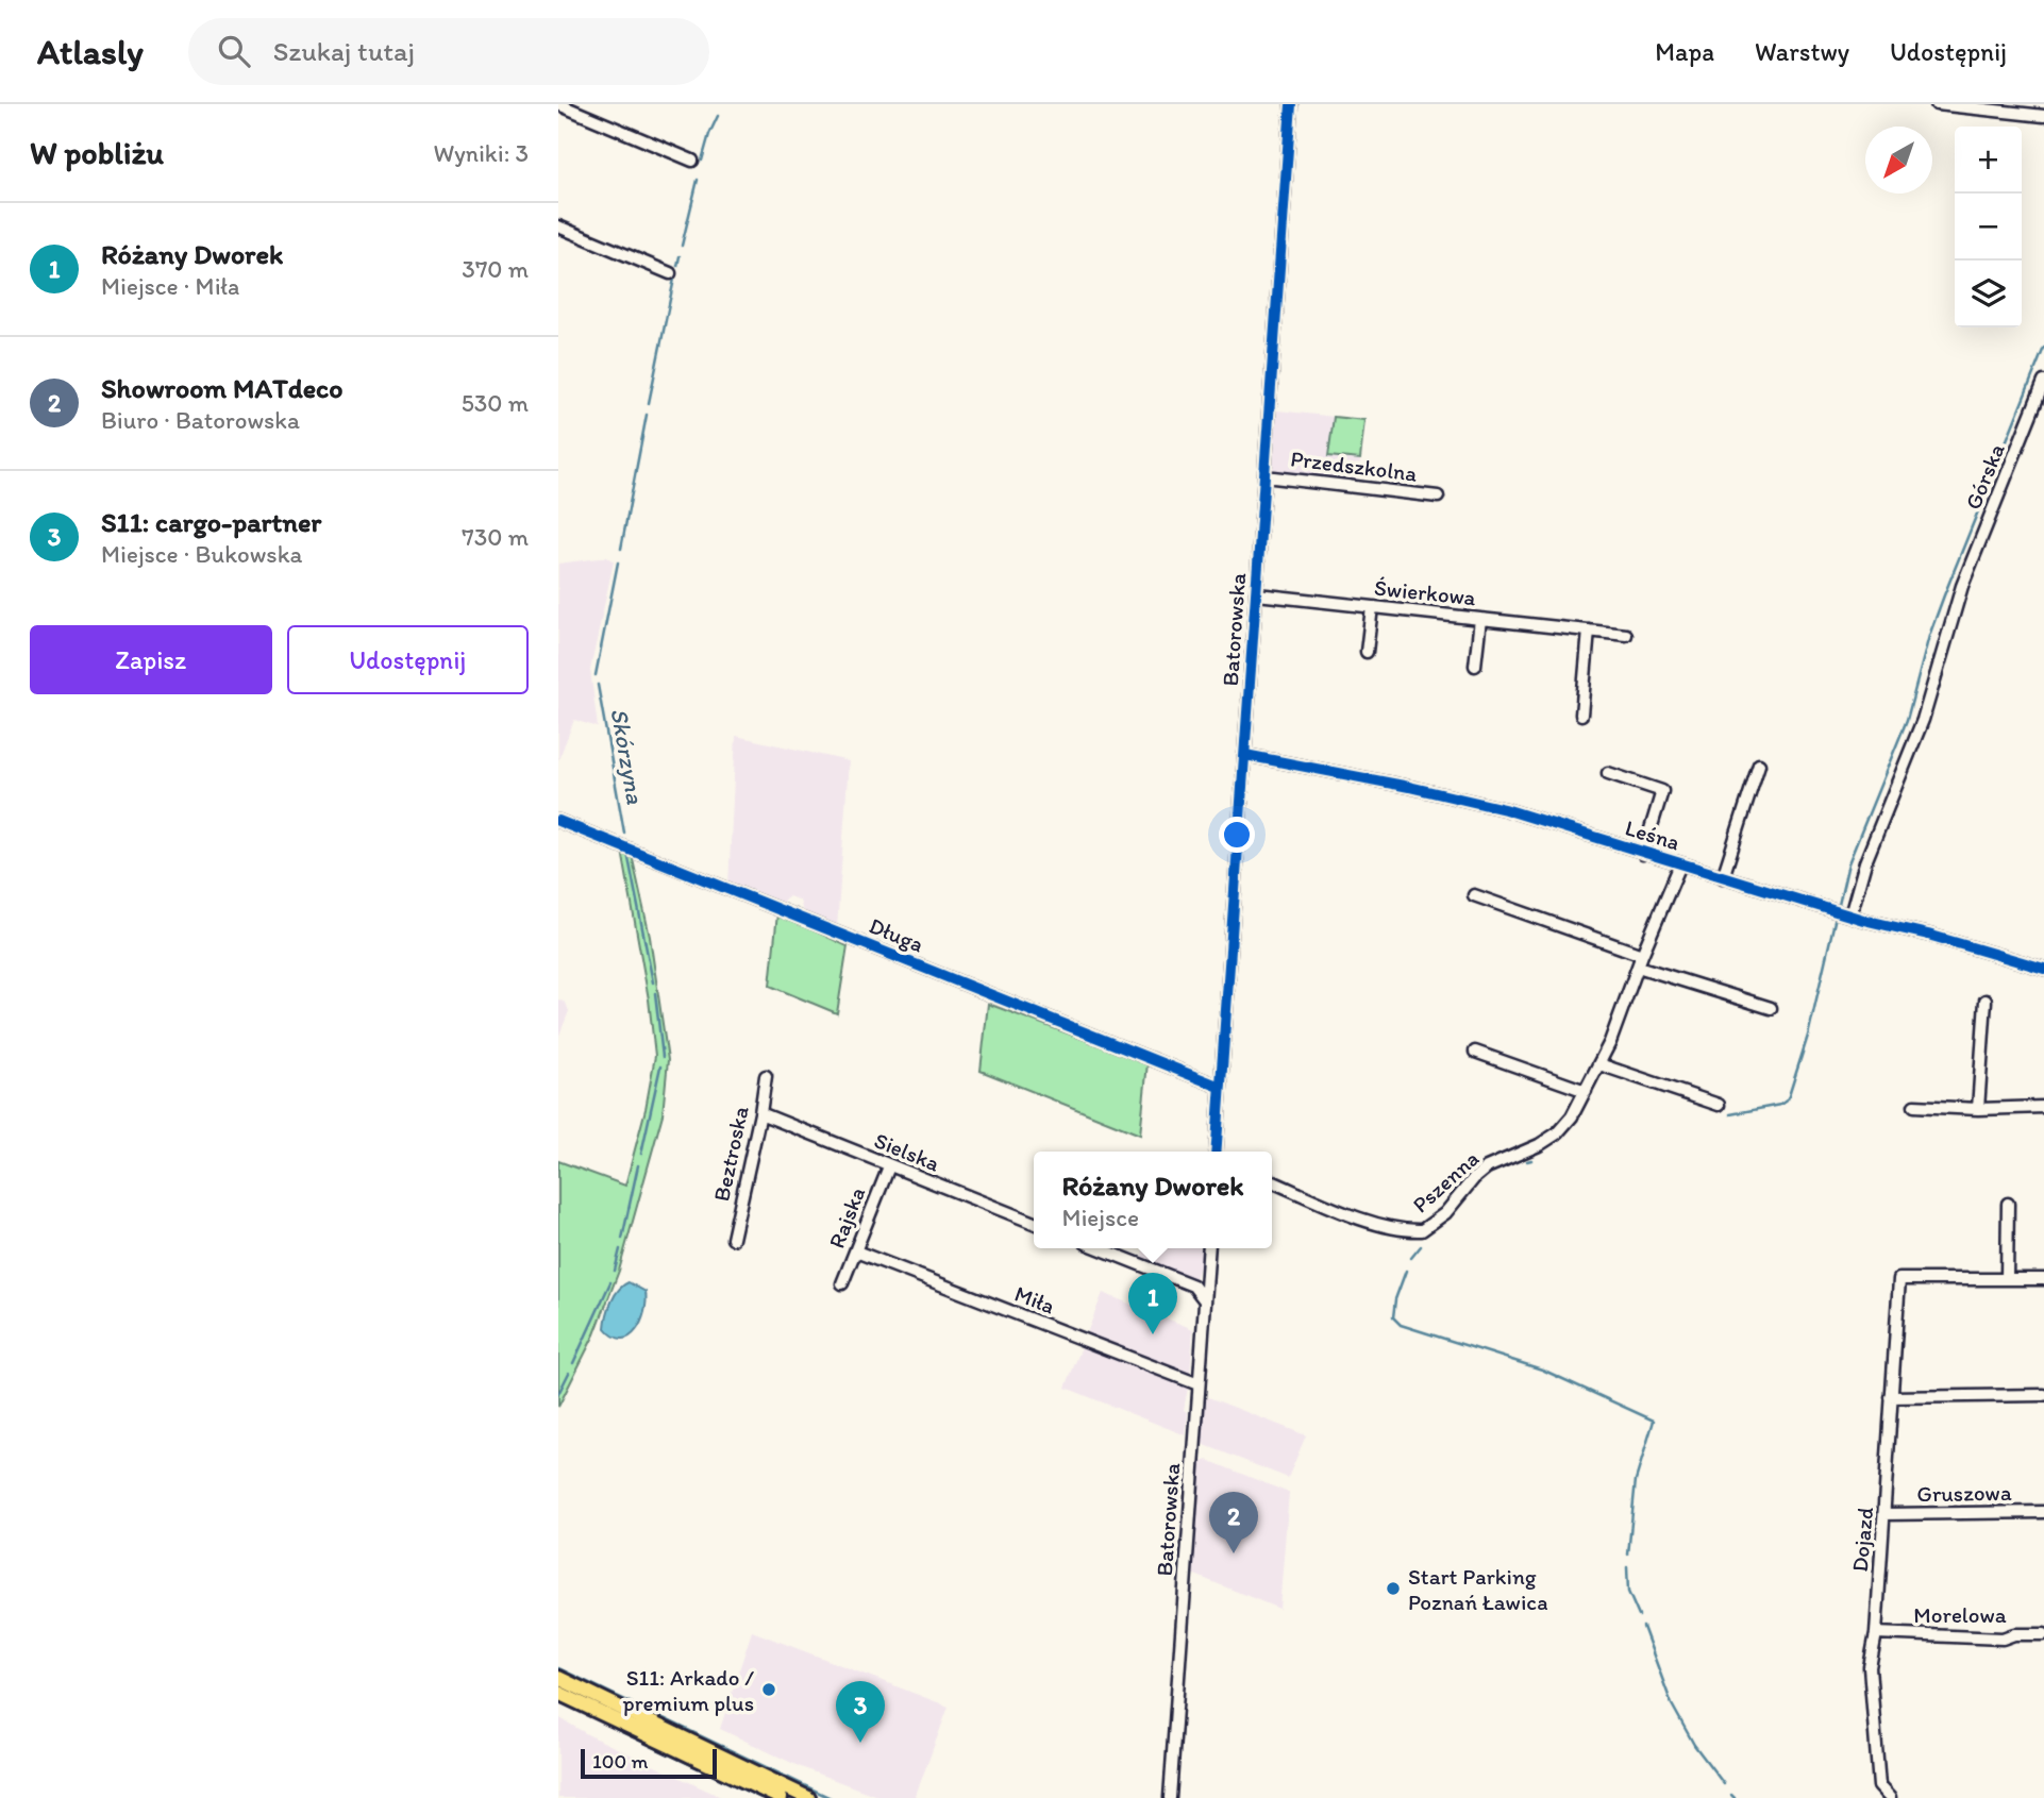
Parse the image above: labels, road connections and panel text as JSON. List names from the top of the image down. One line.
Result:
{"streets":{"street":["Przedszkolna","Górska","Świerkowa","Batorowska","Leśna","Długa","Sielska","Beztroska","Pszenna","Rajska","Miła","Gruszowa","Dojazd","Morelowa"]},"crossings":[["Przedszkolna","Batorowska"],["Górska","Leśna"],["Świerkowa","Batorowska"],["Batorowska","Leśna"],["Batorowska","Długa"],["Batorowska","Miła"],["Leśna","Pszenna"],["Sielska","Beztroska"],["Sielska","Rajska"],["Rajska","Miła"],["Gruszowa","Dojazd"],["Dojazd","Morelowa"]],"water":["Skórzyna"],"places":["Start Parking Poznań Ławica","S11: Arkado / premium plus"],"scale_bar":"100 m","north":"bottom left","page":{"header":"Atlasly","search":"Szukaj tutaj","nav":["Mapa","Warstwy","Udostępnij"],"heading":["W pobliżu","Wyniki: 3"],"map_buttons":["+","−"],"list":[{"mark":"1","name":"Różany Dworek","note":"Miejsce · Miła","value":"370 m"},{"mark":"2","name":"Showroom MATdeco","note":"Biuro · Batorowska","value":"530 m"},{"mark":"3","name":"S11: cargo-partner","note":"Miejsce · Bukowska","value":"730 m"}],"buttons":["Zapisz","Udostępnij"],"popup":["Różany Dworek","Miejsce"],"pins":["1","2","3"],"scale":"100 m"}}
